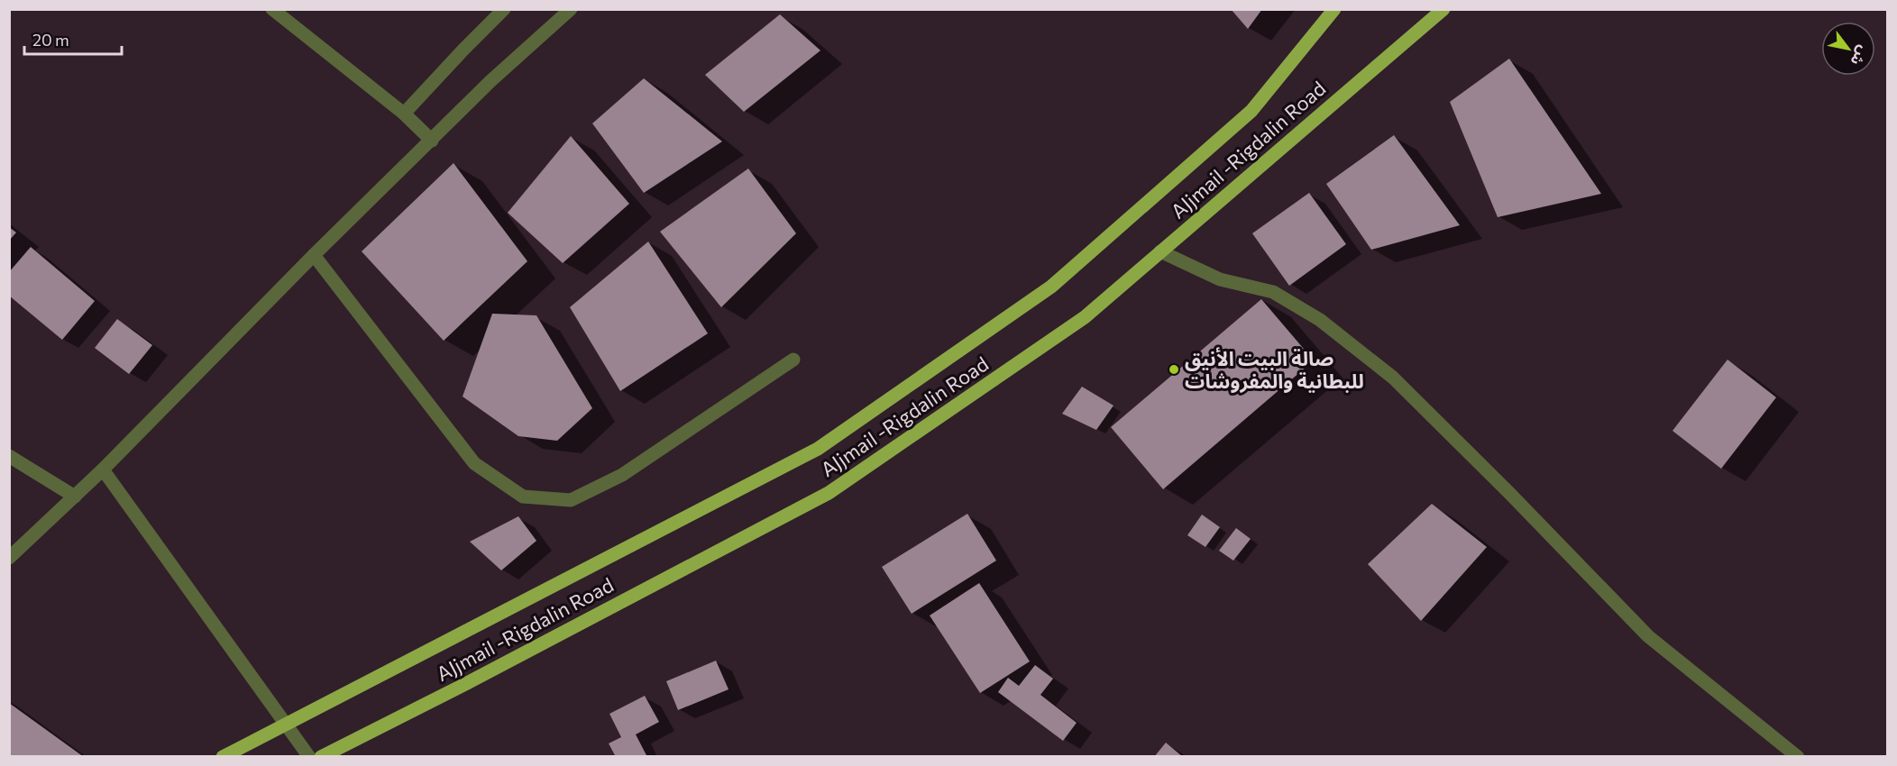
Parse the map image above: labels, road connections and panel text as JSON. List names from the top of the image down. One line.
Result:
{"streets":{"main road":["AJjmail -Rigdalin Road"]},"places":["صالة البيت الأنيق للبطانية والمفروشات"],"scale_bar":"20 m","north":"bottom right"}
